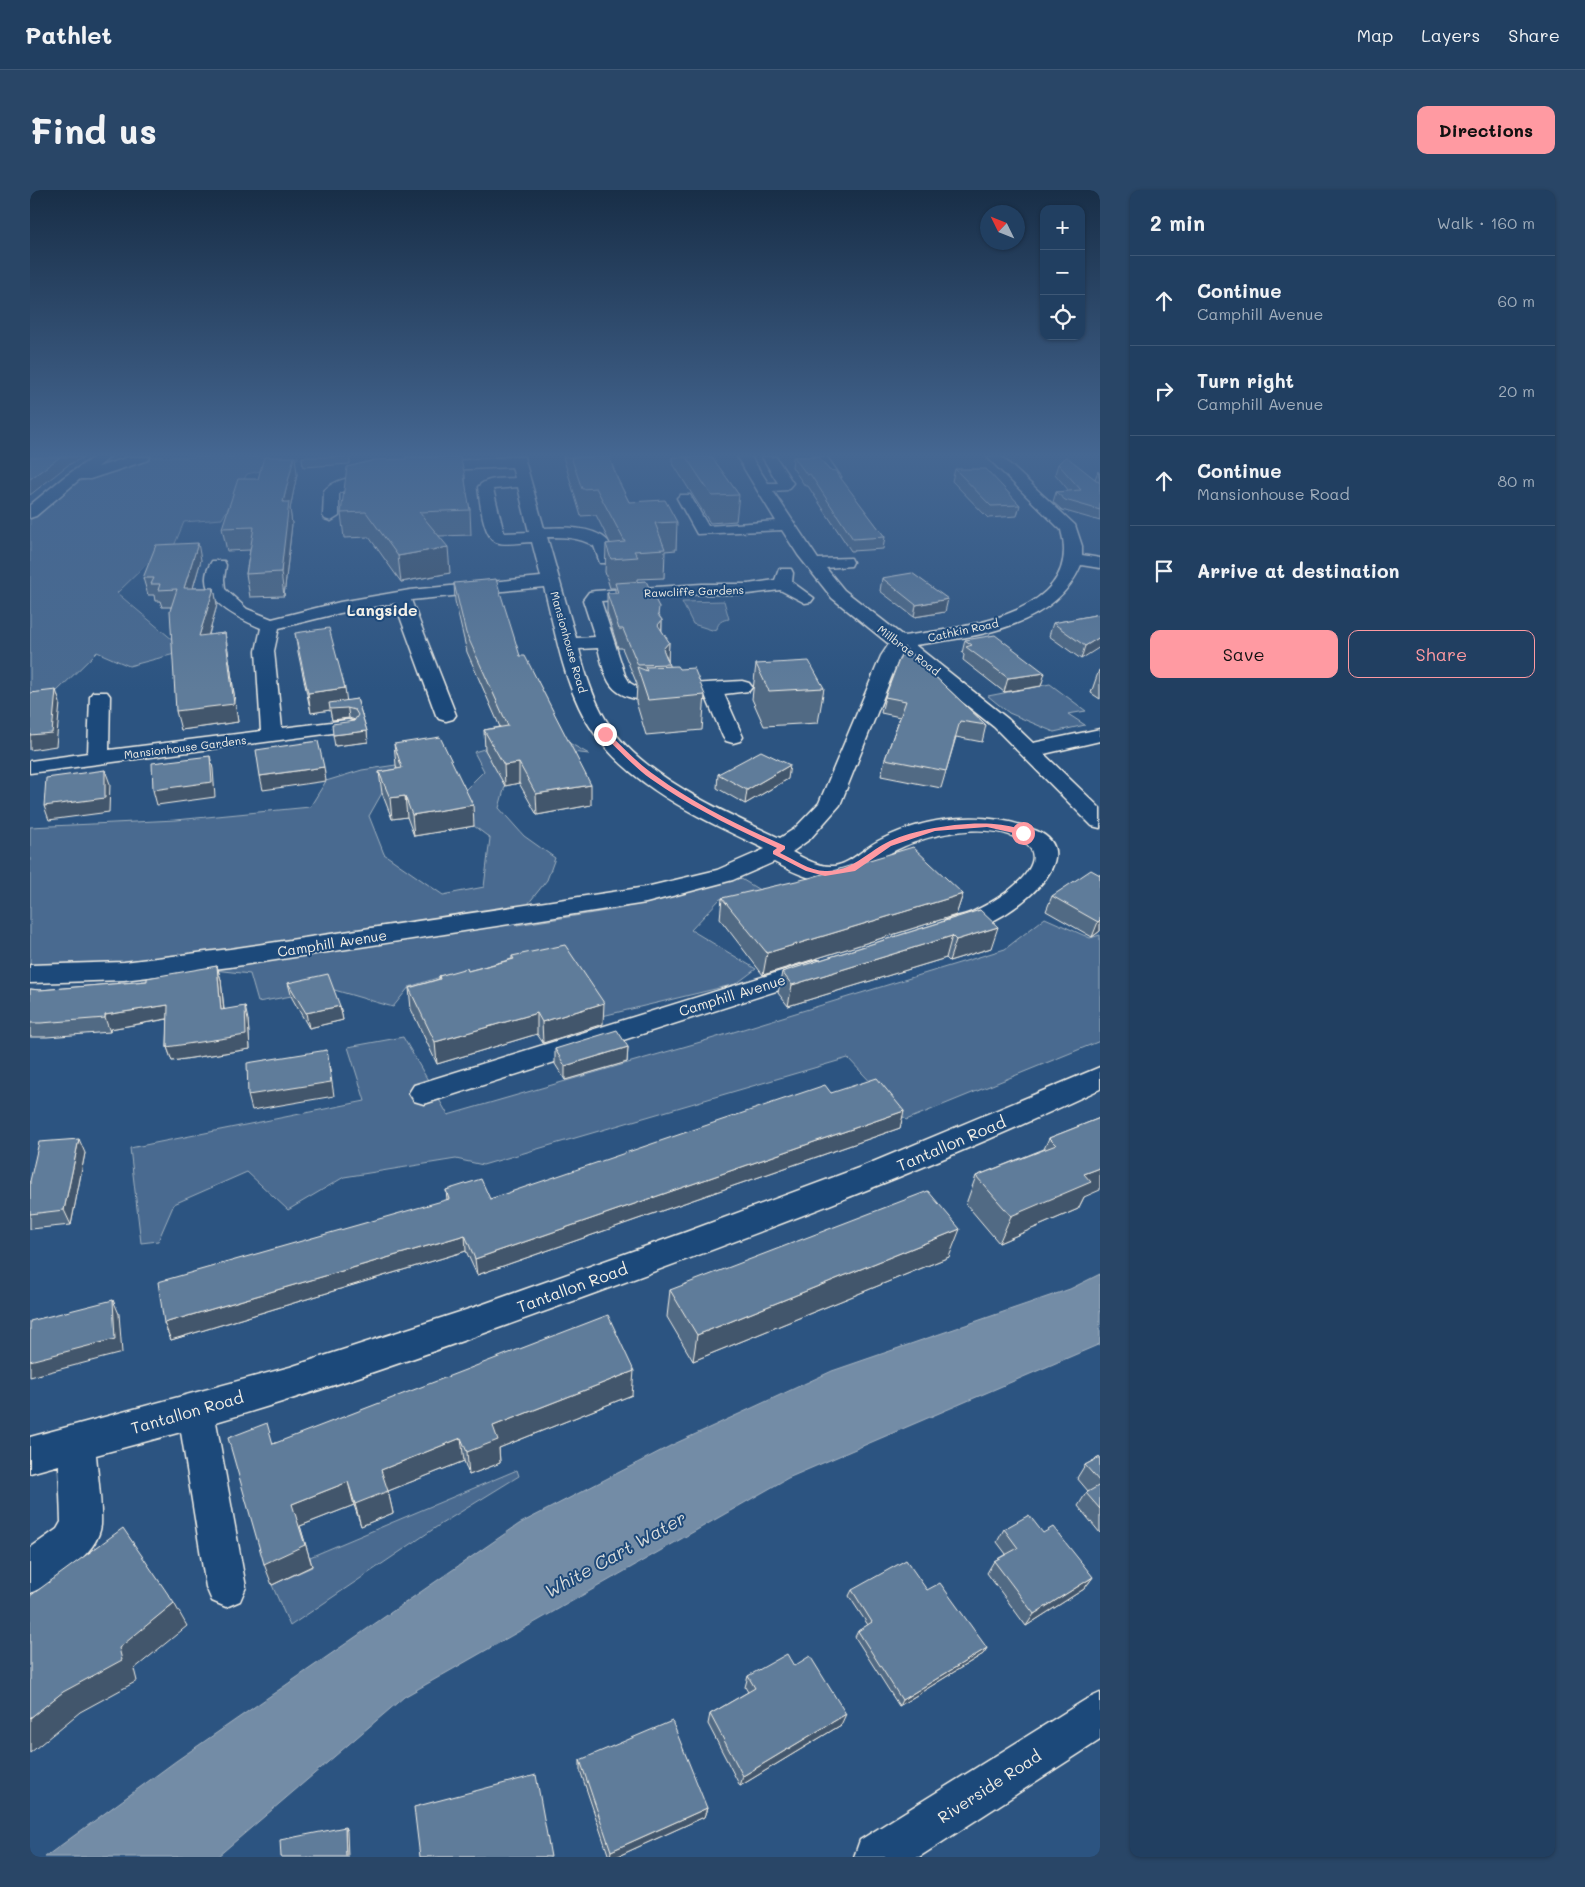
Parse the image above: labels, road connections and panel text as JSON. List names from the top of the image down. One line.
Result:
{"streets":{"street":["Rawcliffe Gardens","Cathkin Road","Mansionhouse Road","Millbrae Road","Mansionhouse Gardens","Camphill Avenue","Tantallon Road","Riverside Road"]},"crossings":[["Cathkin Road","Millbrae Road"],["Cathkin Road","Camphill Avenue"],["Mansionhouse Road","Camphill Avenue"],["Millbrae Road","Camphill Avenue"]],"districts":["Langside"],"water":["White Cart Water"],"north":"top left","page":{"header":"Pathlet","nav":["Map","Layers","Share"],"buttons":["Directions",["Save","Share"]],"title":"Find us","heading":["2 min","Walk · 160 m"],"map_buttons":["+","−"],"list":[["Continue","Camphill Avenue","60 m"],["Turn right","Camphill Avenue","20 m"],["Continue","Mansionhouse Road","80 m"],"Arrive at destination"]}}
